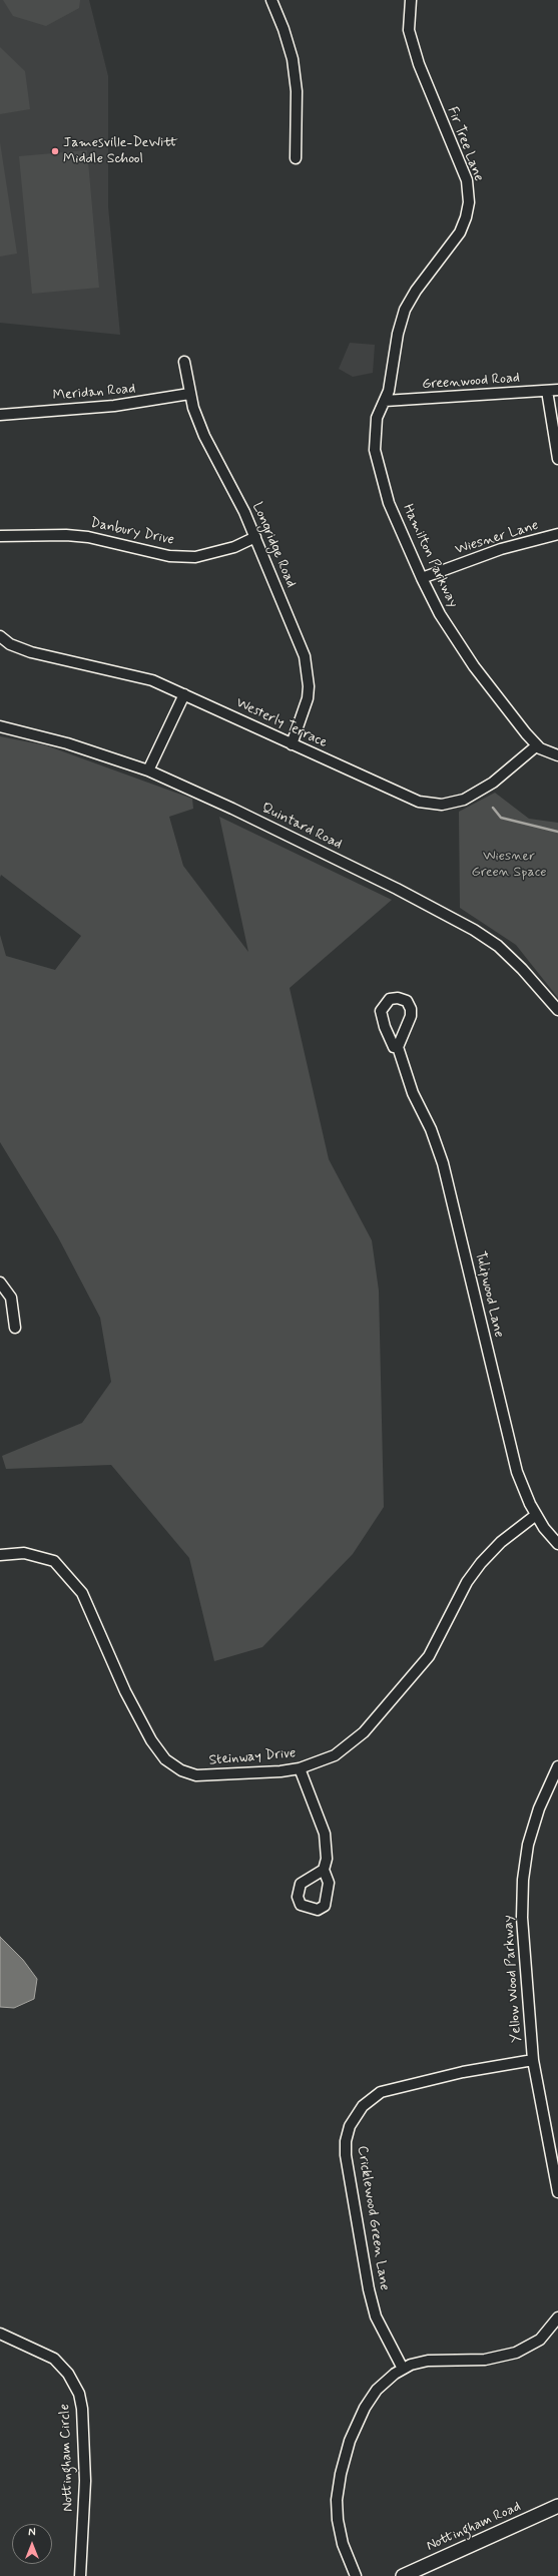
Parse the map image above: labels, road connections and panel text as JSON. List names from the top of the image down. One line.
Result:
{"streets":{"street":["Fir Tree Lane","Greenwood Road","Meridan Road","Danbury Drive","Wiesner Lane","Longridge Road","Hamilton Parkway","Westerly Terrace","Quintard Road","Tulipwood Lane","Steinway Drive","Yellow Wood Parkway","Cricklewood Green Lane","Nottingham Circle","Nottingham Road"]},"crossings":[["Fir Tree Lane","Greenwood Road"],["Fir Tree Lane","Hamilton Parkway"],["Greenwood Road","Hamilton Parkway"],["Meridan Road","Longridge Road"],["Danbury Drive","Longridge Road"],["Wiesner Lane","Hamilton Parkway"],["Longridge Road","Westerly Terrace"],["Hamilton Parkway","Westerly Terrace"],["Tulipwood Lane","Steinway Drive"],["Yellow Wood Parkway","Cricklewood Green Lane"]],"parks":["Wiesner Green Space"],"places":["Jamesville-DeWitt Middle School"],"north":"top"}
